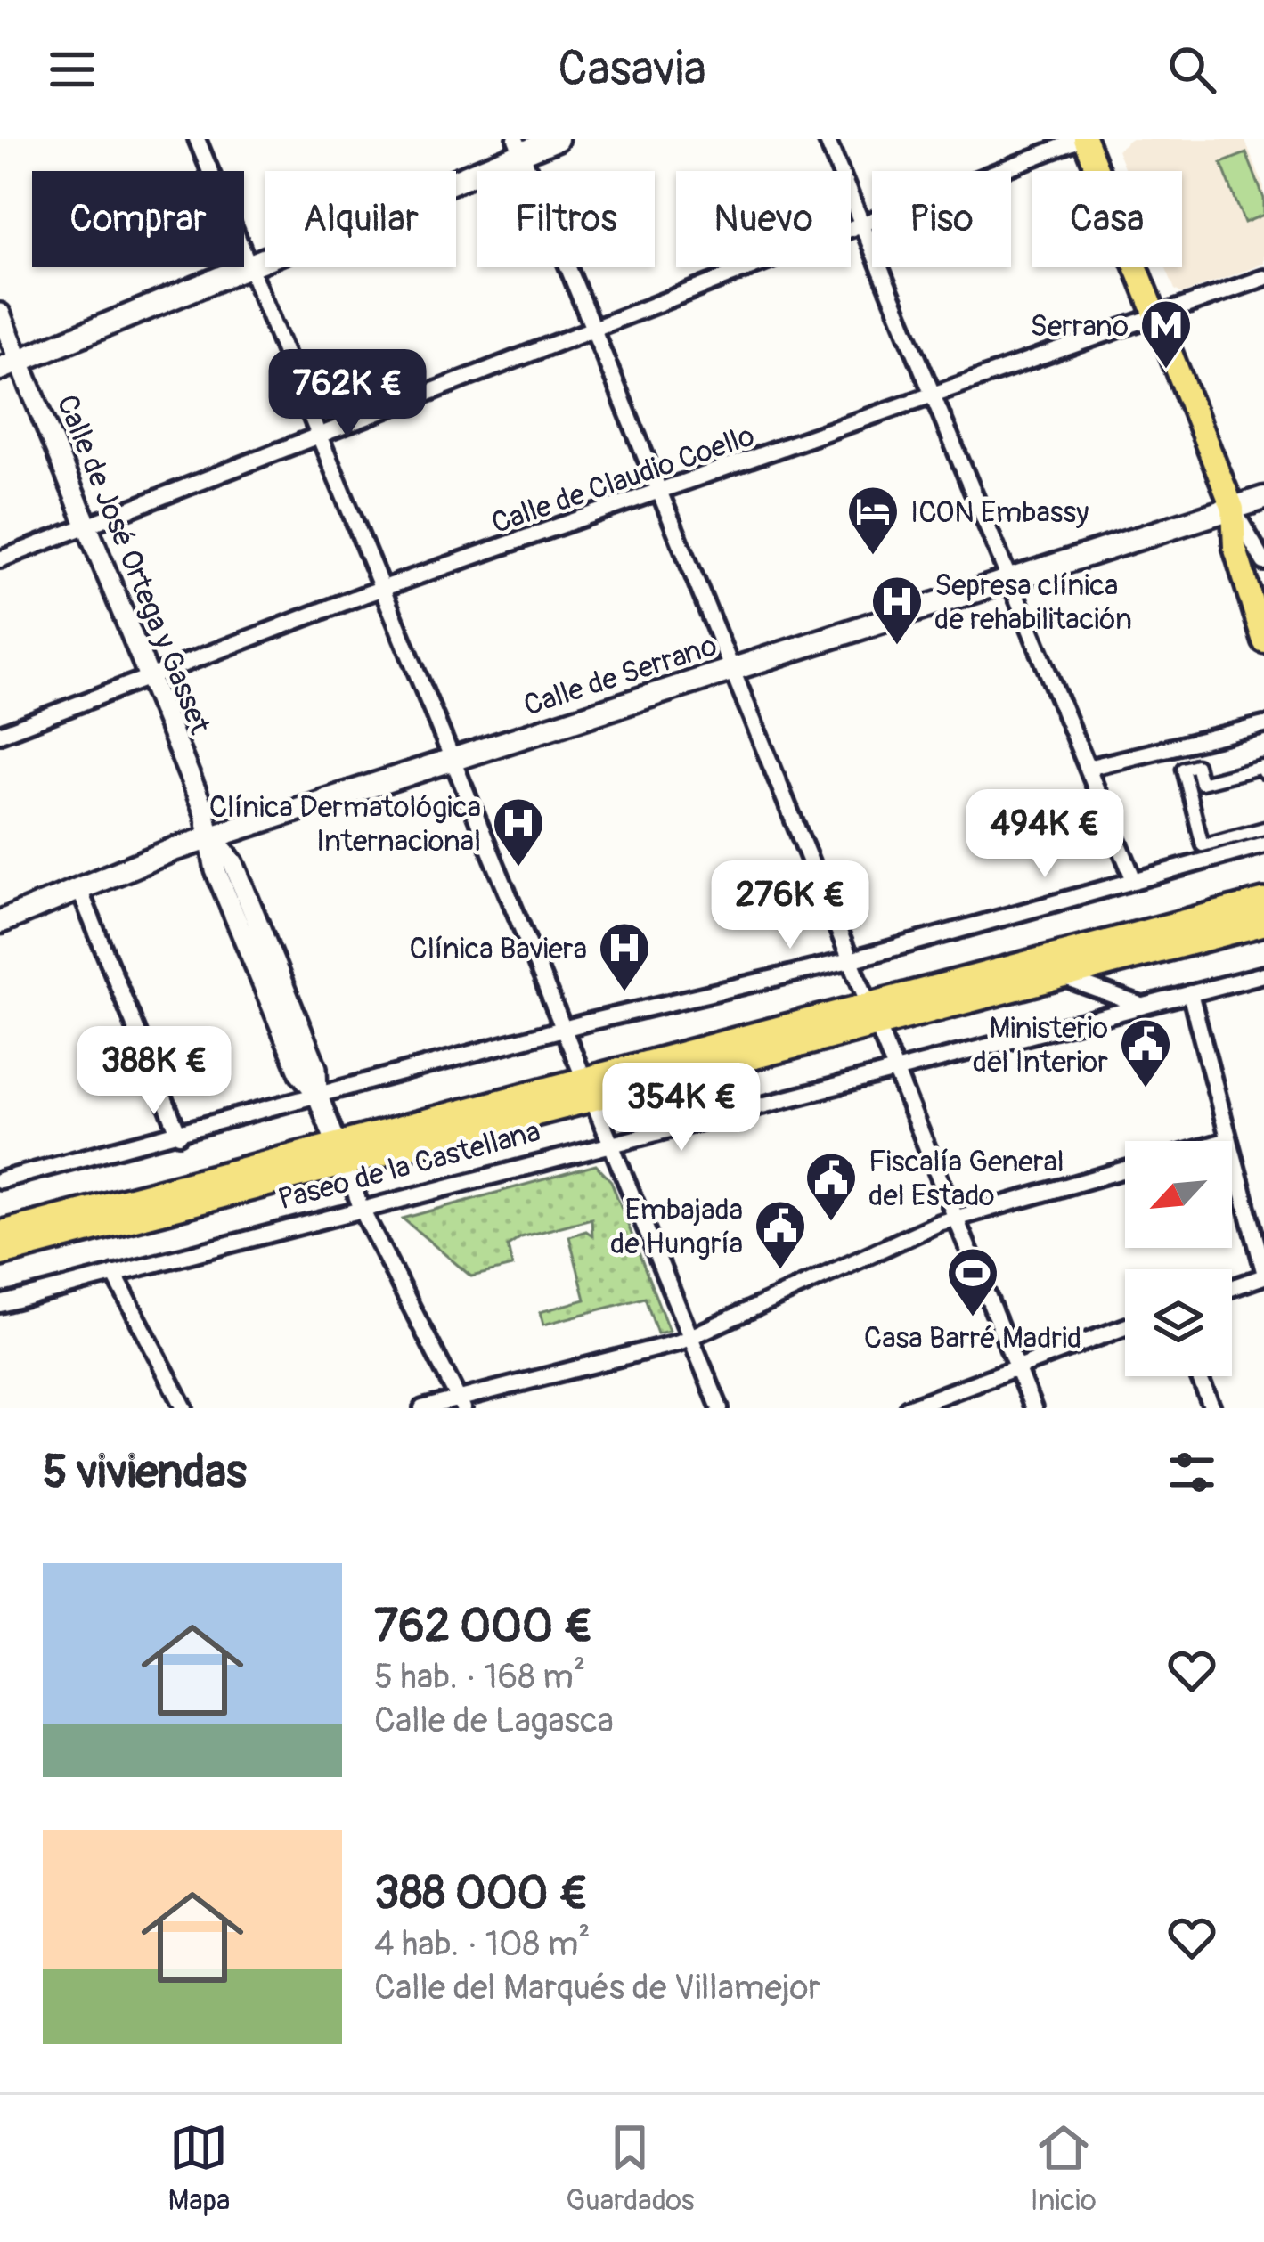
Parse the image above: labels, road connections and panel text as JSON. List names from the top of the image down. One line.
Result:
{"streets":{"highway":["Paseo de la Castellana"],"main road":["Calle de Serrano"],"street":["Calle de Claudio Coello","Calle de José Ortega y Gasset"]},"crossings":[["Calle de Claudio Coello","Calle de José Ortega y Gasset"],["Calle de José Ortega y Gasset","Calle de Serrano"],["Calle de José Ortega y Gasset","Paseo de la Castellana"]],"places":{"metro station":["Serrano"],"hotel":["ICON Embassy"],"hospital":["Sepresa clínica de rehabilitación","Clínica Dermatológica Internacional","Clínica Baviera"],"public building":["Ministerio del Interior","Fiscalía General del Estado","Embajada de Hungría"],"sports":["Casa Barré Madrid"]},"north":"bottom left","page":{"header":"Casavia","chip":["Comprar","Alquilar","Filtros","Nuevo","Piso","Casa"],"price":["762K €","494K €","276K €","388K €","354K €"],"heading":"5 viviendas","list":[{"name":"762 000 €","note":"5 hab. · 168 m² · Calle de Lagasca"},{"name":"388 000 €","note":"4 hab. · 108 m² · Calle del Marqués de Villamejor"}],"tabs":["Mapa","Guardados","Inicio"]}}
